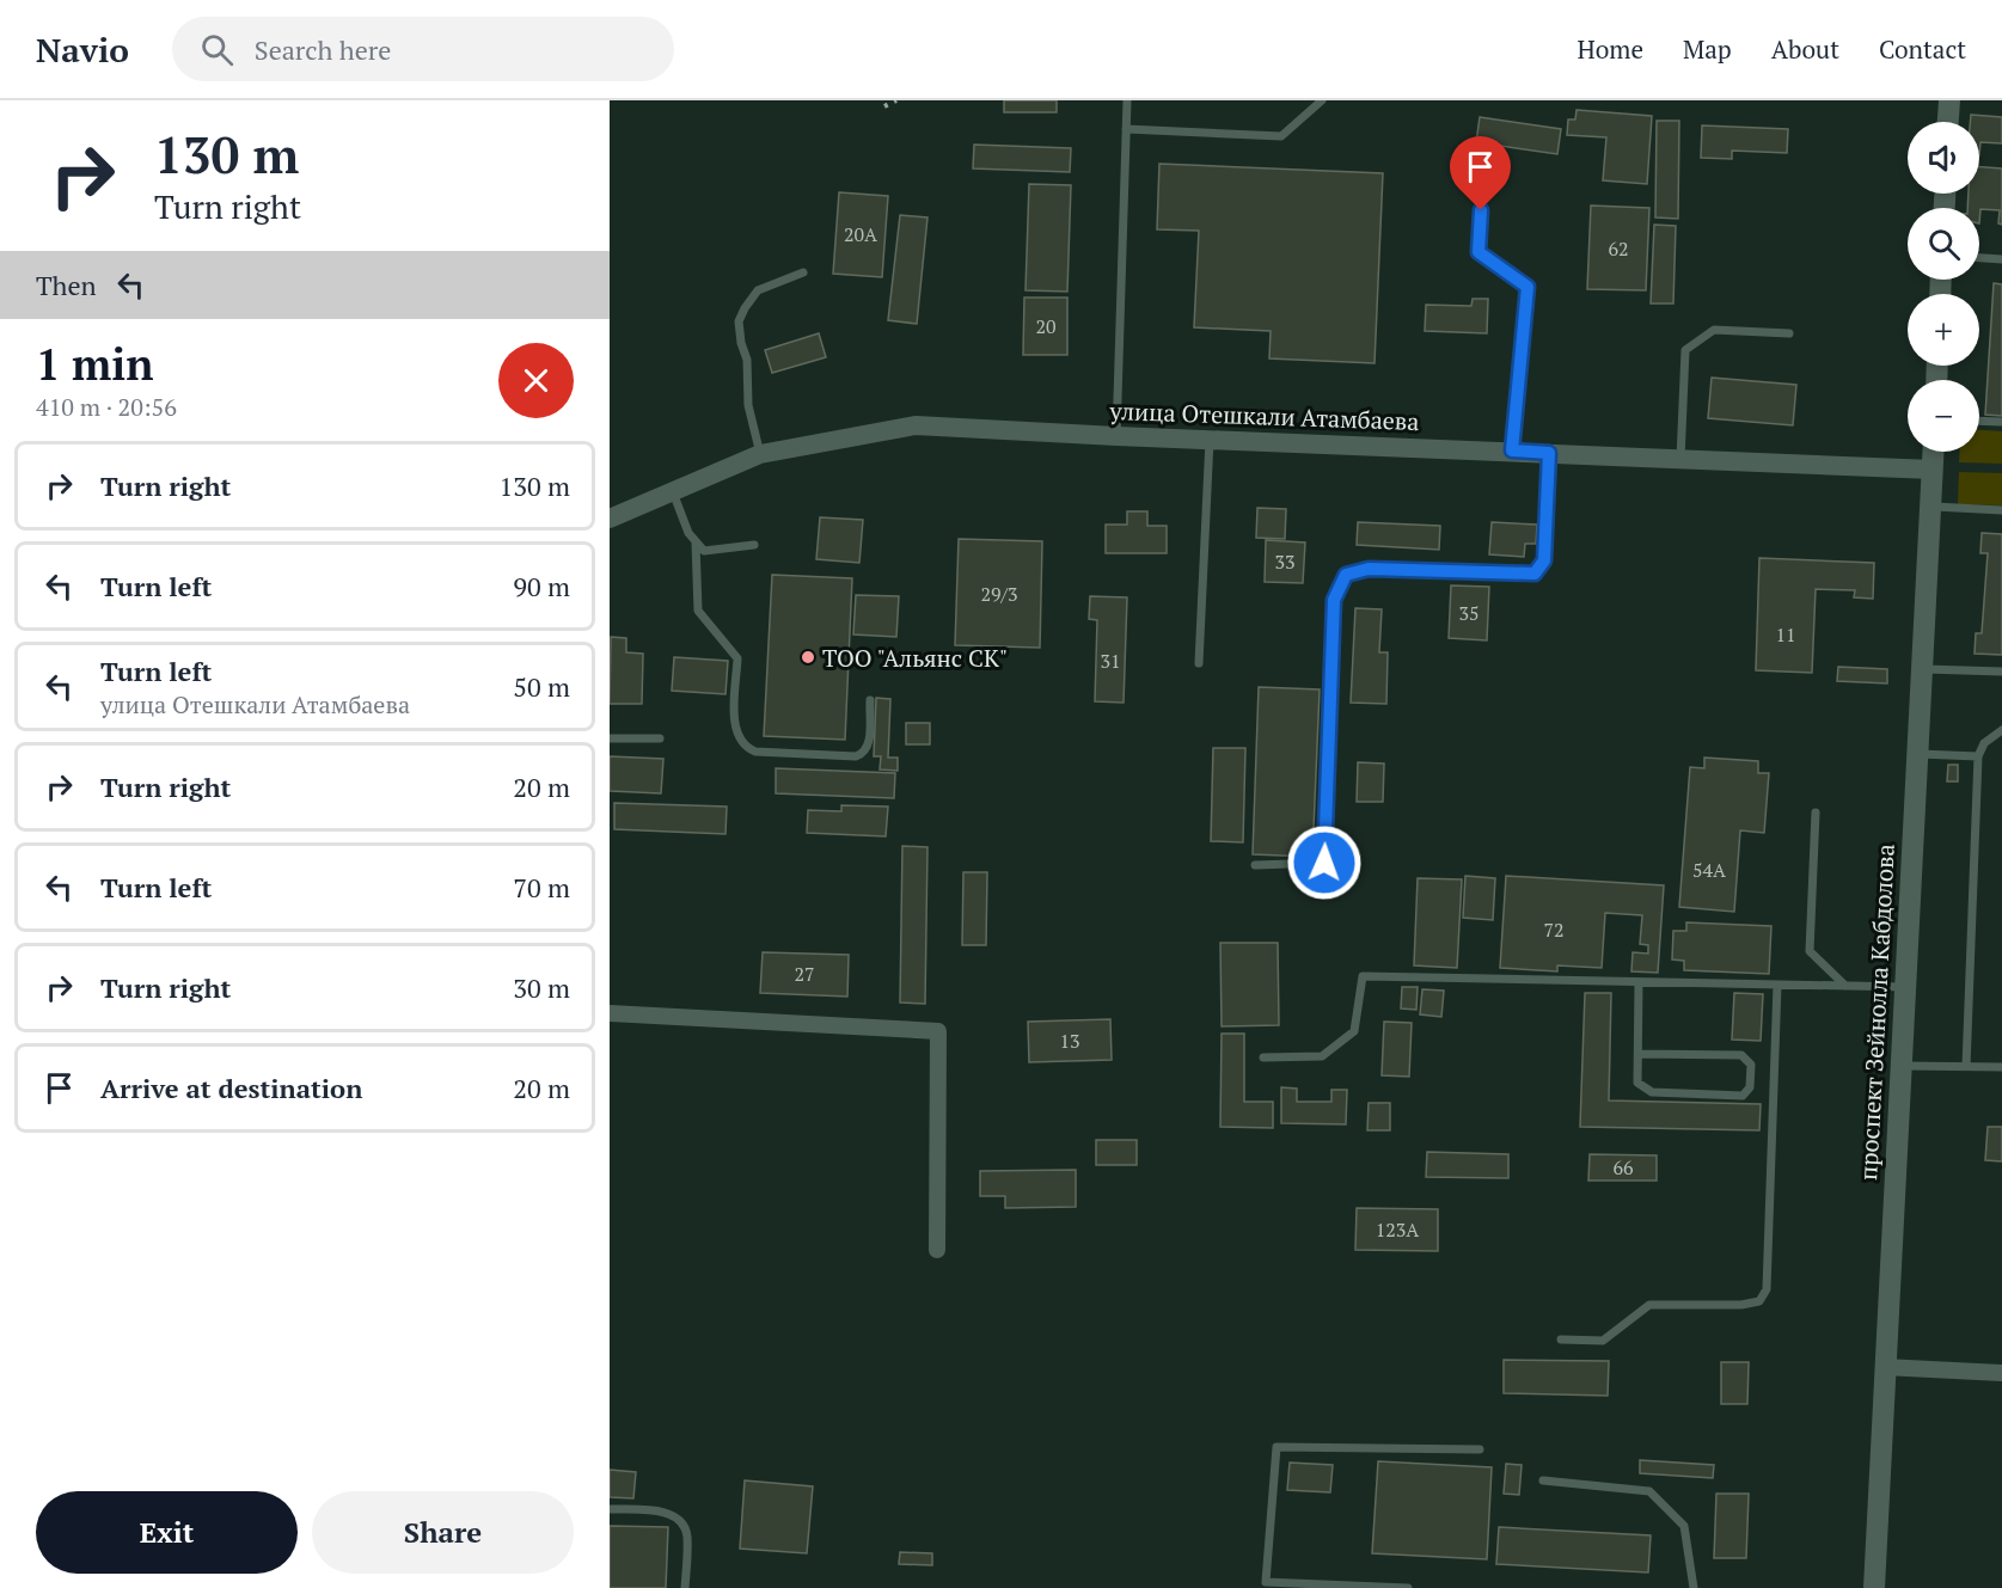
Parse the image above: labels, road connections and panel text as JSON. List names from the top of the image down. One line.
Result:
{"streets":{"main road":["проспект Зейнолла Кабдолова"],"street":["улица Отешкали Атамбаева"]},"crossings":[["улица Отешкали Атамбаева","проспект Зейнолла Кабдолова"]],"places":["ТОО \"Альянс СК\""],"house_numbers":["20А","62","20","33","29/3","35","11","31","54А","72","27","13","66","123А"],"page":{"header":"Navio","search":"Search here","nav":["Home","Map","About","Contact"],"turn":["130 m","Turn right"],"map_buttons":["+","−"],"then":"Then","heading":["1 min","410 m · 20:56"],"list":[{"name":"Turn right","value":"130 m"},{"name":"Turn left","value":"90 m"},{"name":"Turn left","note":"улица Отешкали Атамбаева","value":"50 m"},{"name":"Turn right","value":"20 m"},{"name":"Turn left","value":"70 m"},{"name":"Turn right","value":"30 m"},{"name":"Arrive at destination","value":"20 m"}],"buttons":["Exit","Share"]}}
